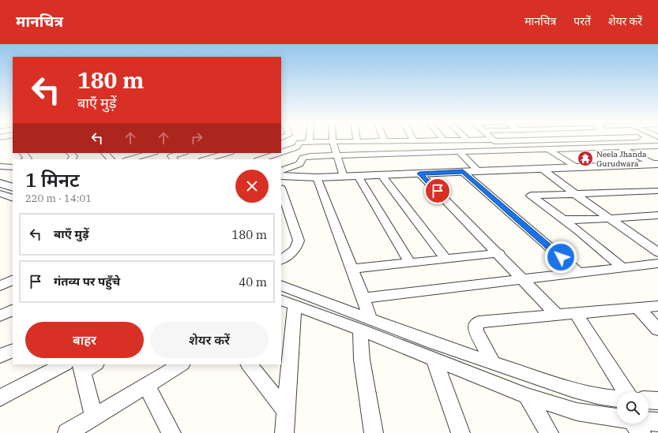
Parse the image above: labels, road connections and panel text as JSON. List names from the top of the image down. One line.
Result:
{"places":{"temple":["Neela Jhanda Gurudwara"]},"page":{"header":"मानचित्र","nav":["मानचित्र","परतें","शेयर करें"],"turn":["180 m","बाएँ मुड़ें"],"heading":["1 मिनट","220 m · 14:01"],"list":[{"name":"बाएँ मुड़ें","value":"180 m"},{"name":"गंतव्य पर पहुँचे","value":"40 m"}],"buttons":["बाहर","शेयर करें"]}}
